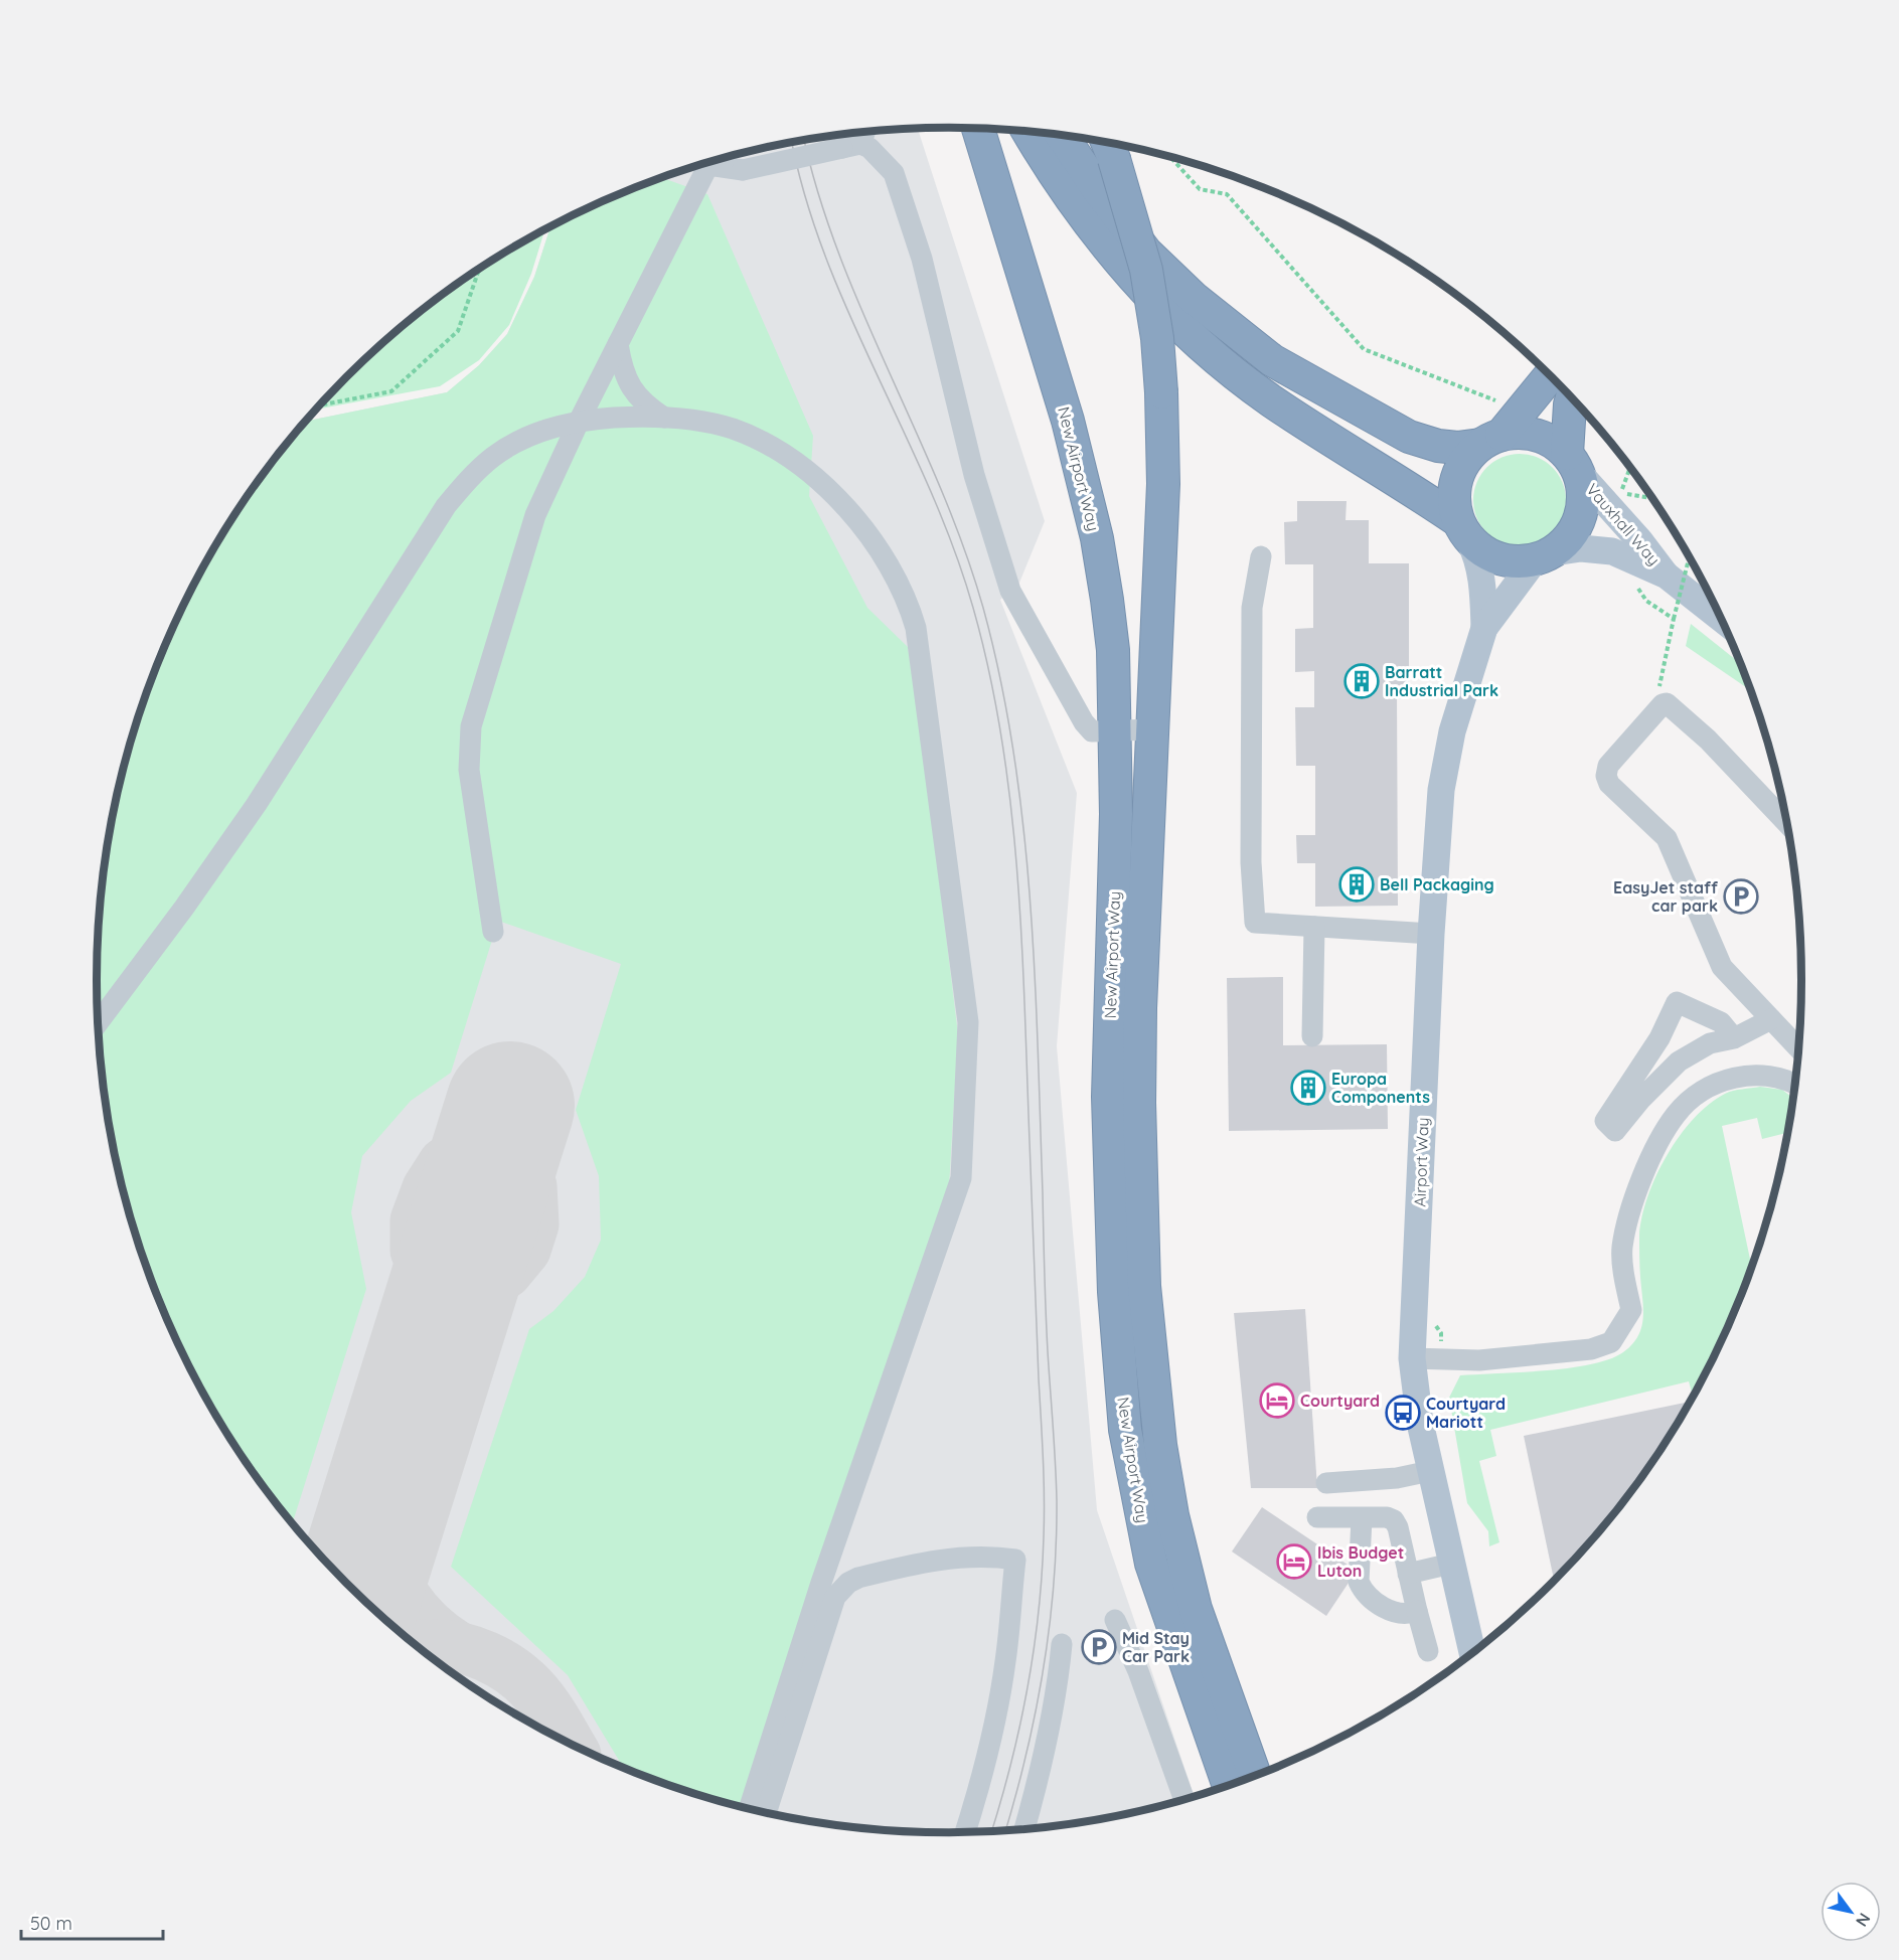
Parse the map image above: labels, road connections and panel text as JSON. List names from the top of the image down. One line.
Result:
{"streets":{"highway":["New Airport Way"],"main road":["Vauxhall Way","Airport Way"]},"crossings":[["Vauxhall Way","Airport Way"]],"places":{"building":["Barratt Industrial Park","Bell Packaging","Europa Components"],"parking":["EasyJet staff car park","Mid Stay Car Park"],"hotel":["Courtyard","Ibis Budget Luton"],"bus stop":["Courtyard Mariott"]},"scale_bar":"50 m","north":"bottom right"}
